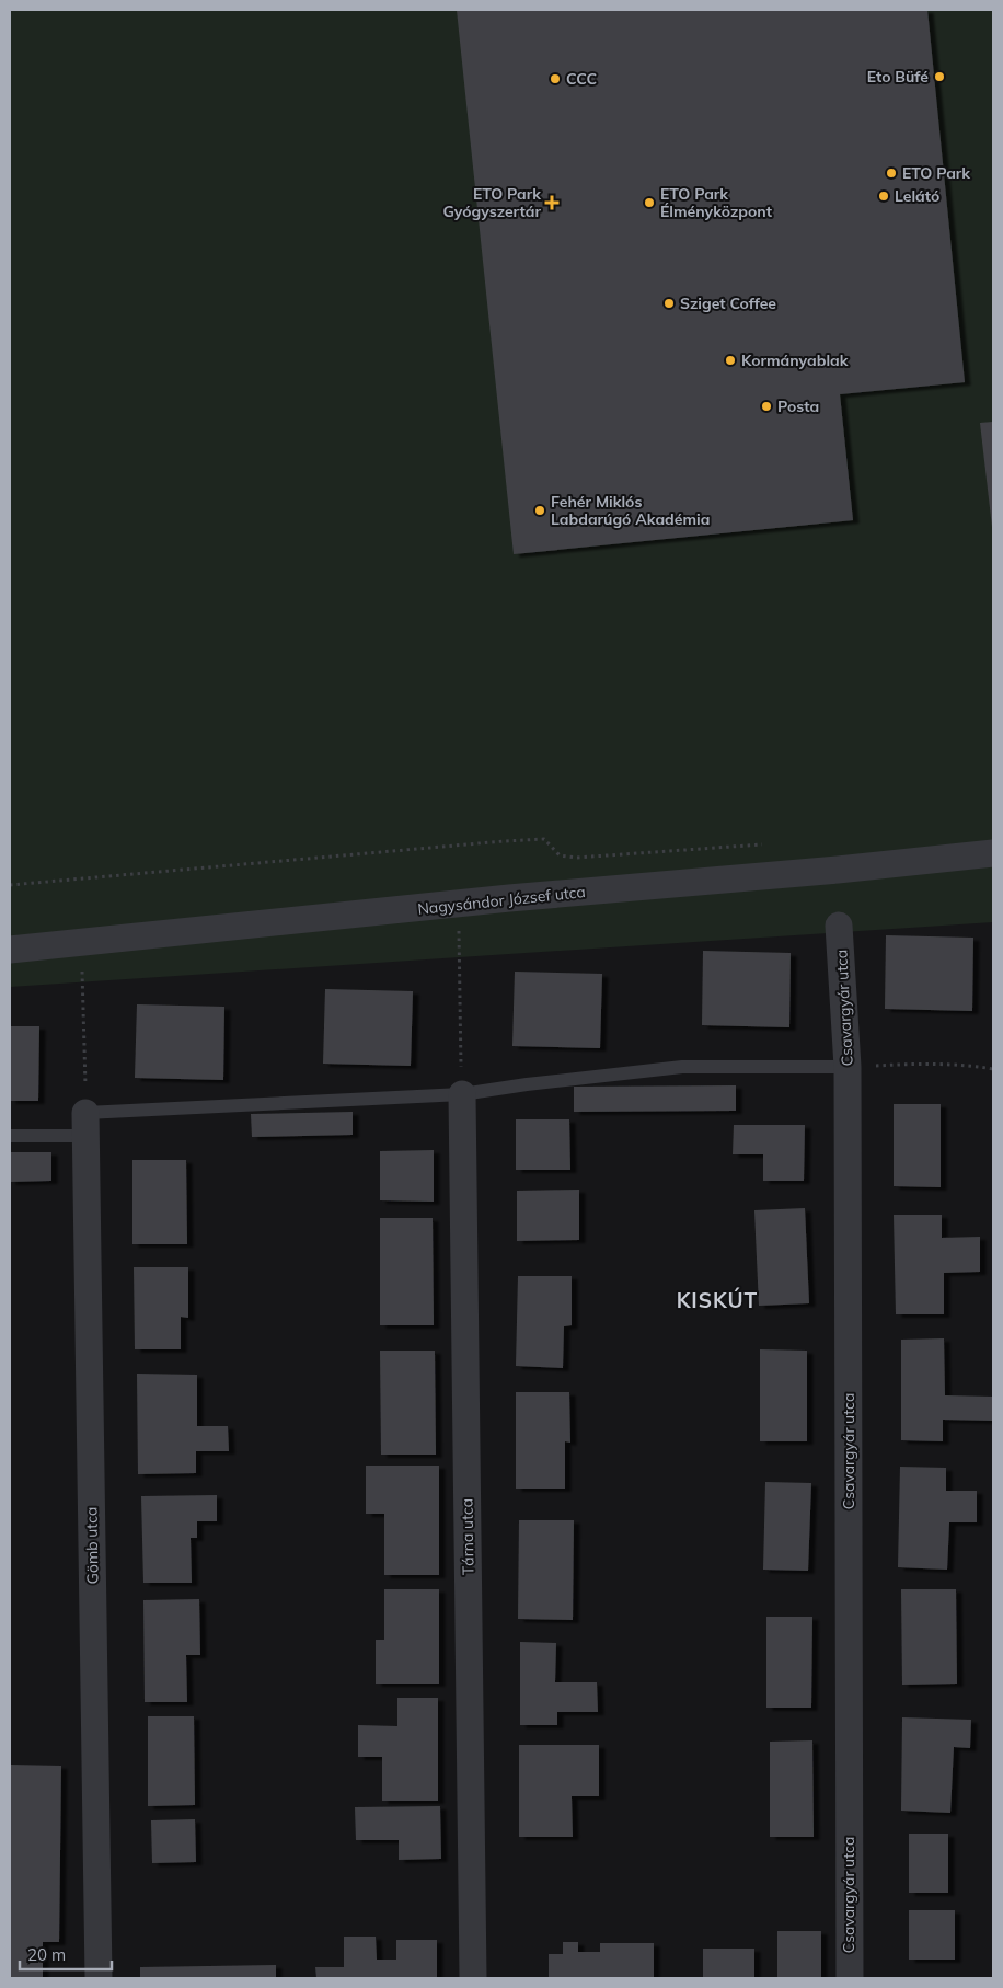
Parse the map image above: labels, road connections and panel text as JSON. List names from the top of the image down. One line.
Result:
{"streets":{"street":["Nagysándor József utca","Csavargyár utca","Tárna utca","Gömb utca"]},"districts":["KISKÚT"],"places":{"other":["Eto Büfé","CCC","ETO Park","Lelátó","ETO Park Élményközpont","Sziget Coffee","Kormányablak","Posta","Fehér Miklós Labdarúgó Akadémia"],"health":["ETO Park Gyógyszertár"]},"scale_bar":"20 m"}
